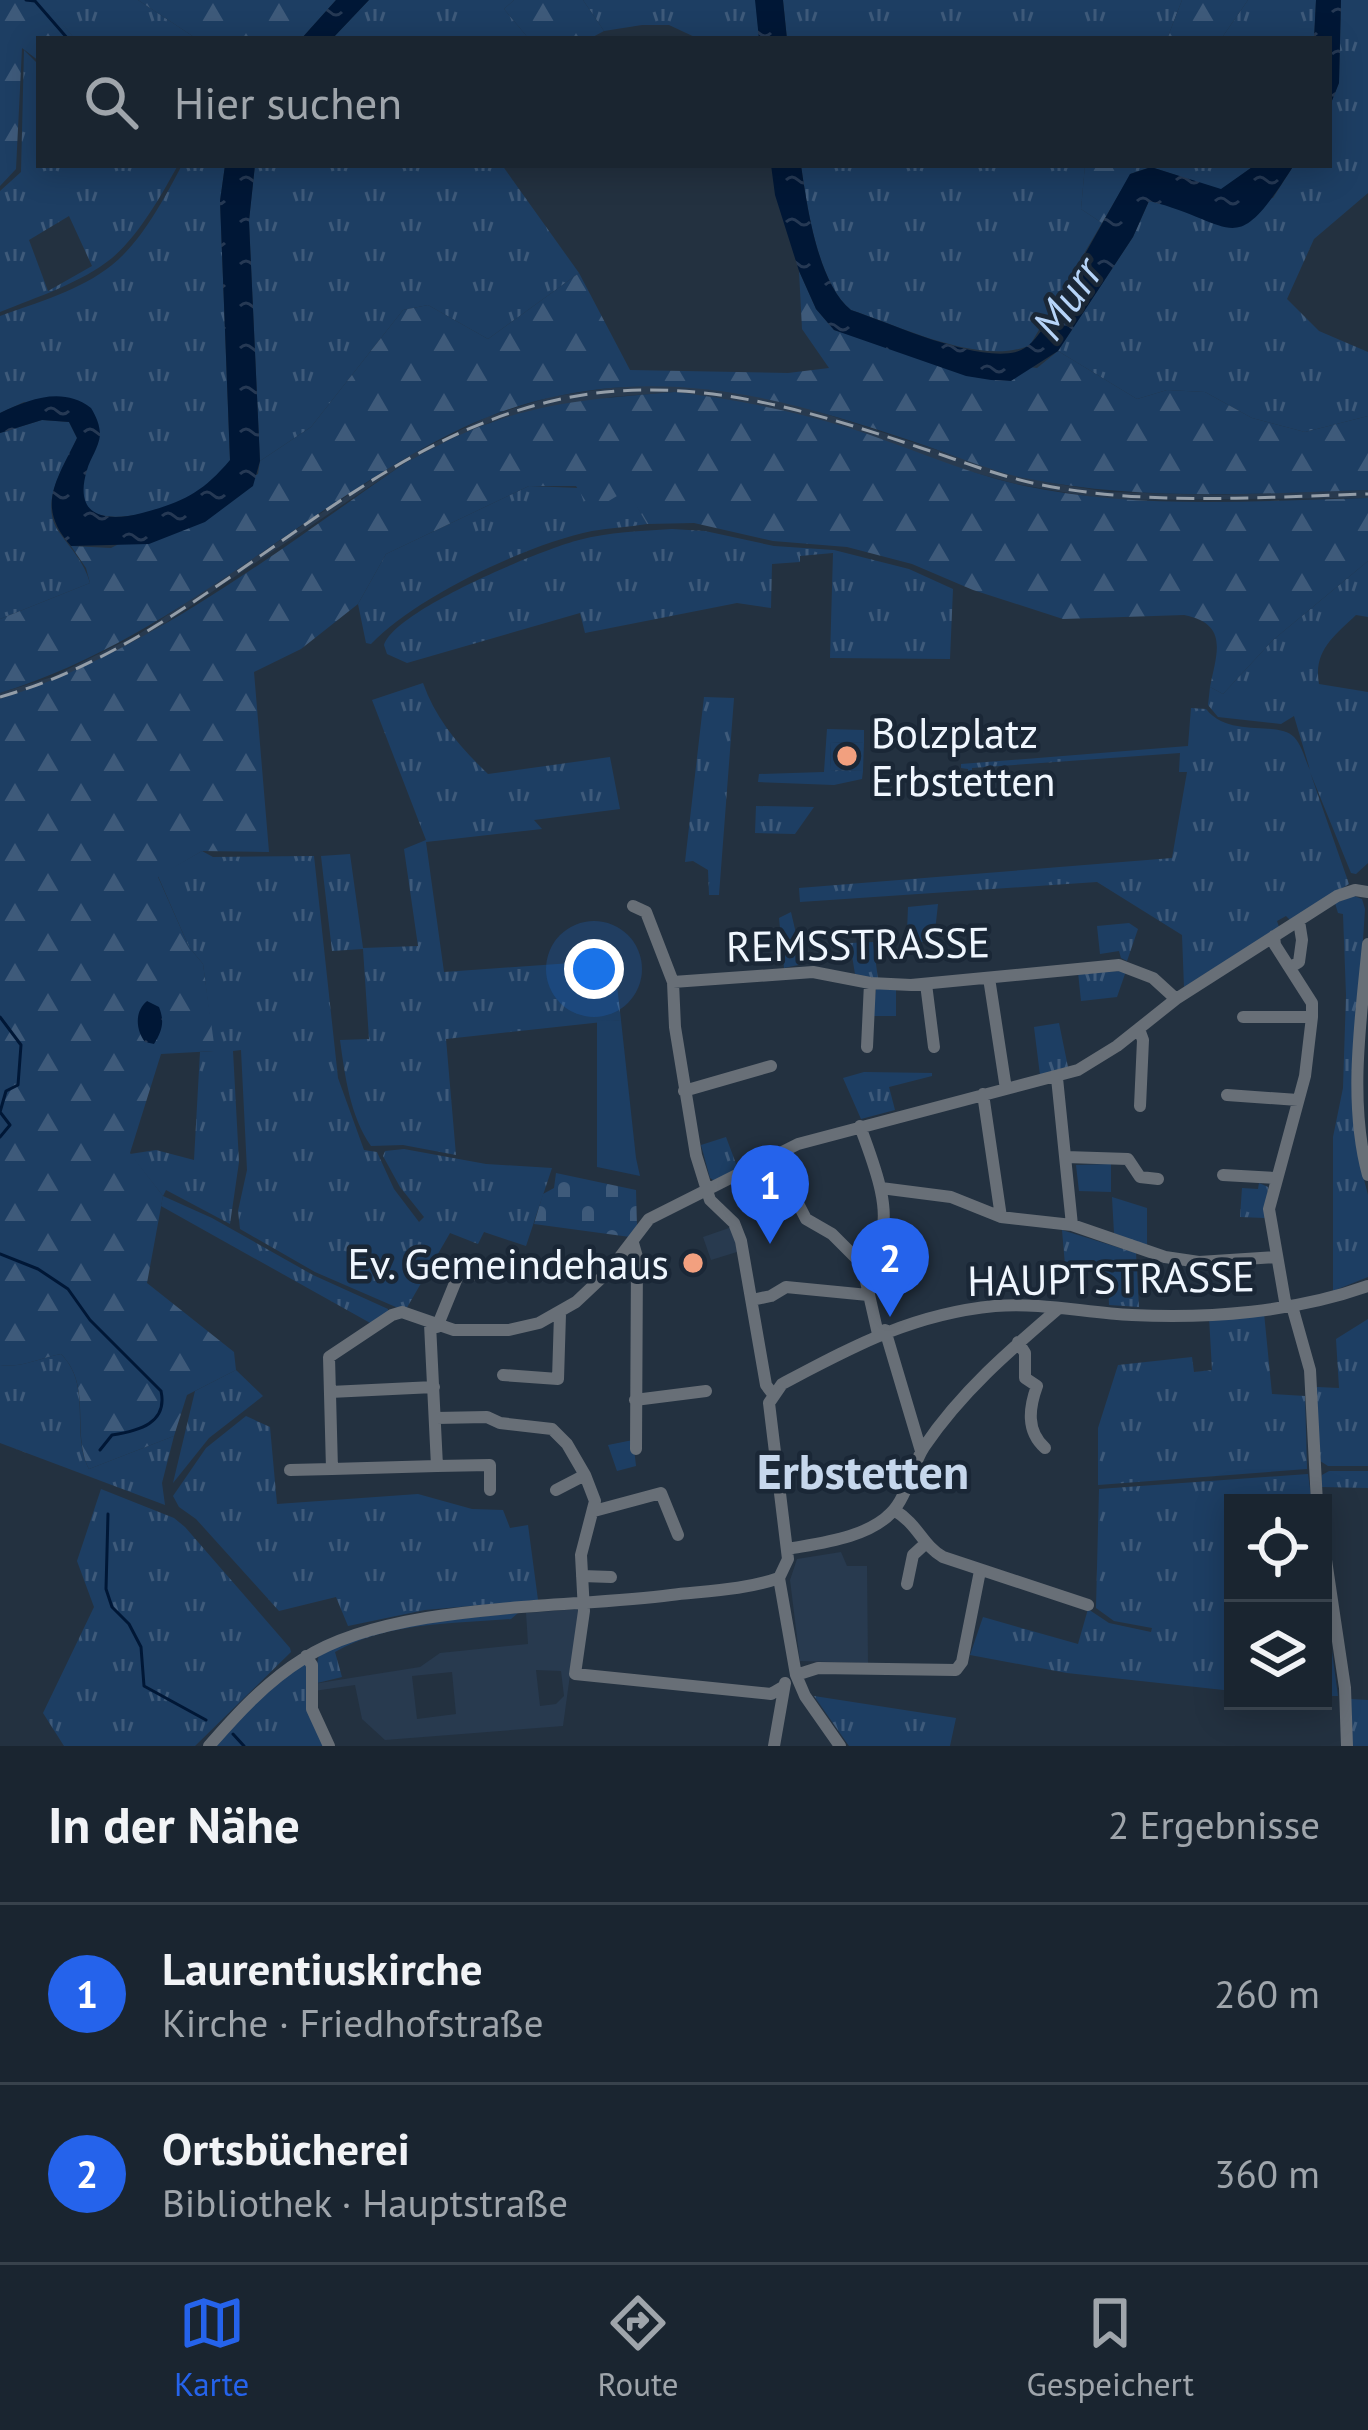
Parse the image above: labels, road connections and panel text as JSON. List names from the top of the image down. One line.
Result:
{"streets":{"street":["REMSSTRASSE","HAUPTSTRASSE"]},"districts":["Erbstetten"],"water":["Murr"],"places":["Bolzplatz Erbstetten","Ev. Gemeindehaus"],"page":{"search":"Hier suchen","pins":["1","2"],"heading":["In der Nähe","2 Ergebnisse"],"list":[{"mark":"1","name":"Laurentiuskirche","note":"Kirche · Friedhofstraße","value":"260 m"},{"mark":"2","name":"Ortsbücherei","note":"Bibliothek · Hauptstraße","value":"360 m"}],"nav":["Karte","Route","Gespeichert"]}}
